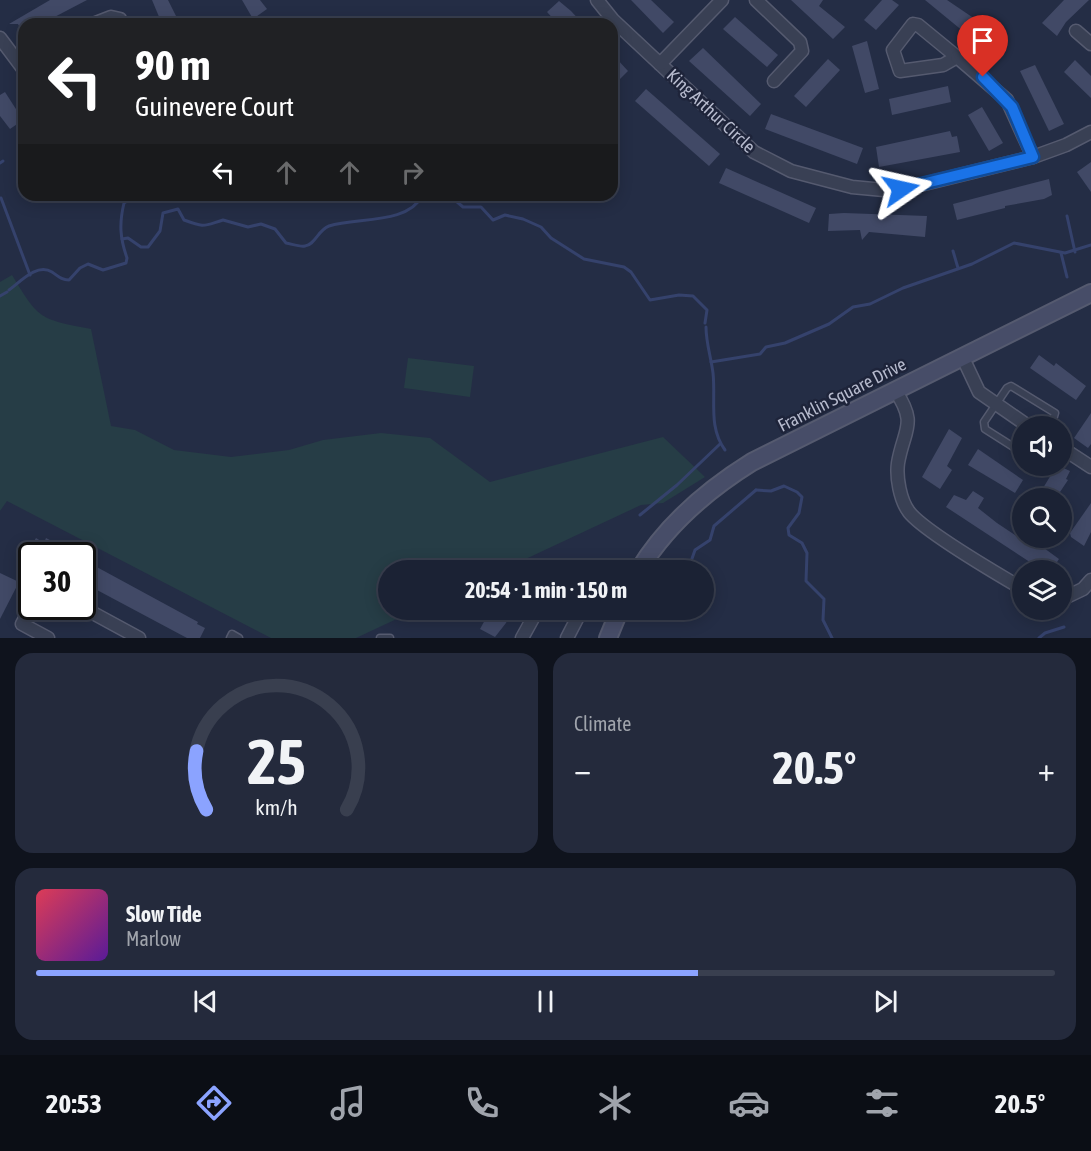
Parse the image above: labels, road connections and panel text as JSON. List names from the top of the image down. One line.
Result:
{"streets":{"street":["King Arthur Circle","Franklin Square Drive"]},"page":{"turn":["90 m","Guinevere Court"],"limit":"30","trip":"20:54 · 1 min · 150 m","tile":"Climate","heat":["−","20.5°","+"],"song":["Slow Tide","Marlow"],"tabs":["20:53","20.5°"],"gauge":["25","km/h"]}}
